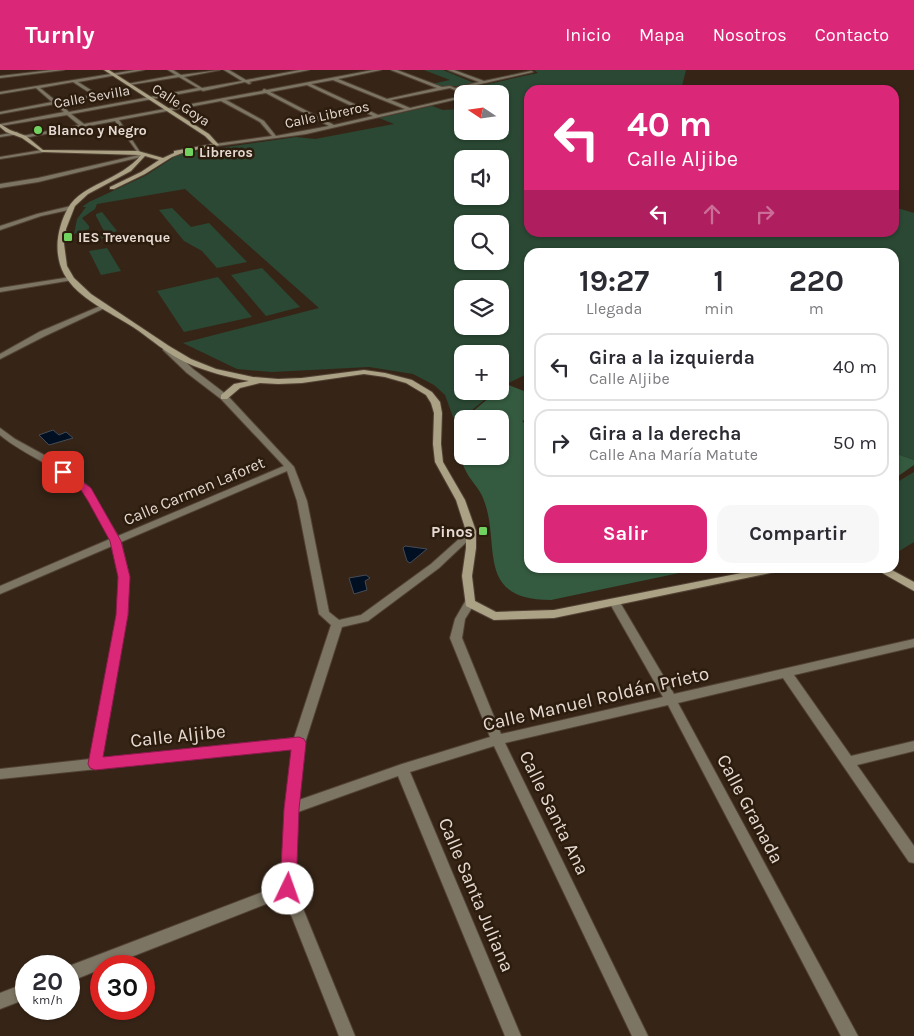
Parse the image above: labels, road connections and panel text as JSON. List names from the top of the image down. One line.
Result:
{"streets":{"street":["Calle Sevilla","Calle Goya","Calle Libreros","Calle Carmen Laforet","Calle Manuel Roldán Prieto","Calle Aljibe","Calle Granada","Calle Santa Ana","Calle Santa Juliana"]},"crossings":[["Calle Sevilla","Calle Goya"],["Calle Goya","Calle Libreros"],["Calle Manuel Roldán Prieto","Calle Granada"],["Calle Manuel Roldán Prieto","Calle Santa Ana"],["Calle Manuel Roldán Prieto","Calle Santa Juliana"]],"places":{"other":["Blanco y Negro"],"transit":["Libreros","IES Trevenque","Pinos"]},"north":"left","page":{"header":"Turnly","nav":["Inicio","Mapa","Nosotros","Contacto"],"map_buttons":["+","−"],"turn":["40 m","Calle Aljibe"],"eta":["19:27","Llegada","1","min","220","m"],"list":[{"name":"Gira a la izquierda","note":"Calle Aljibe","value":"40 m"},{"name":"Gira a la derecha","note":"Calle Ana María Matute","value":"50 m"}],"buttons":["Salir","Compartir"],"speed":"20 km/h","limit":"30"}}
